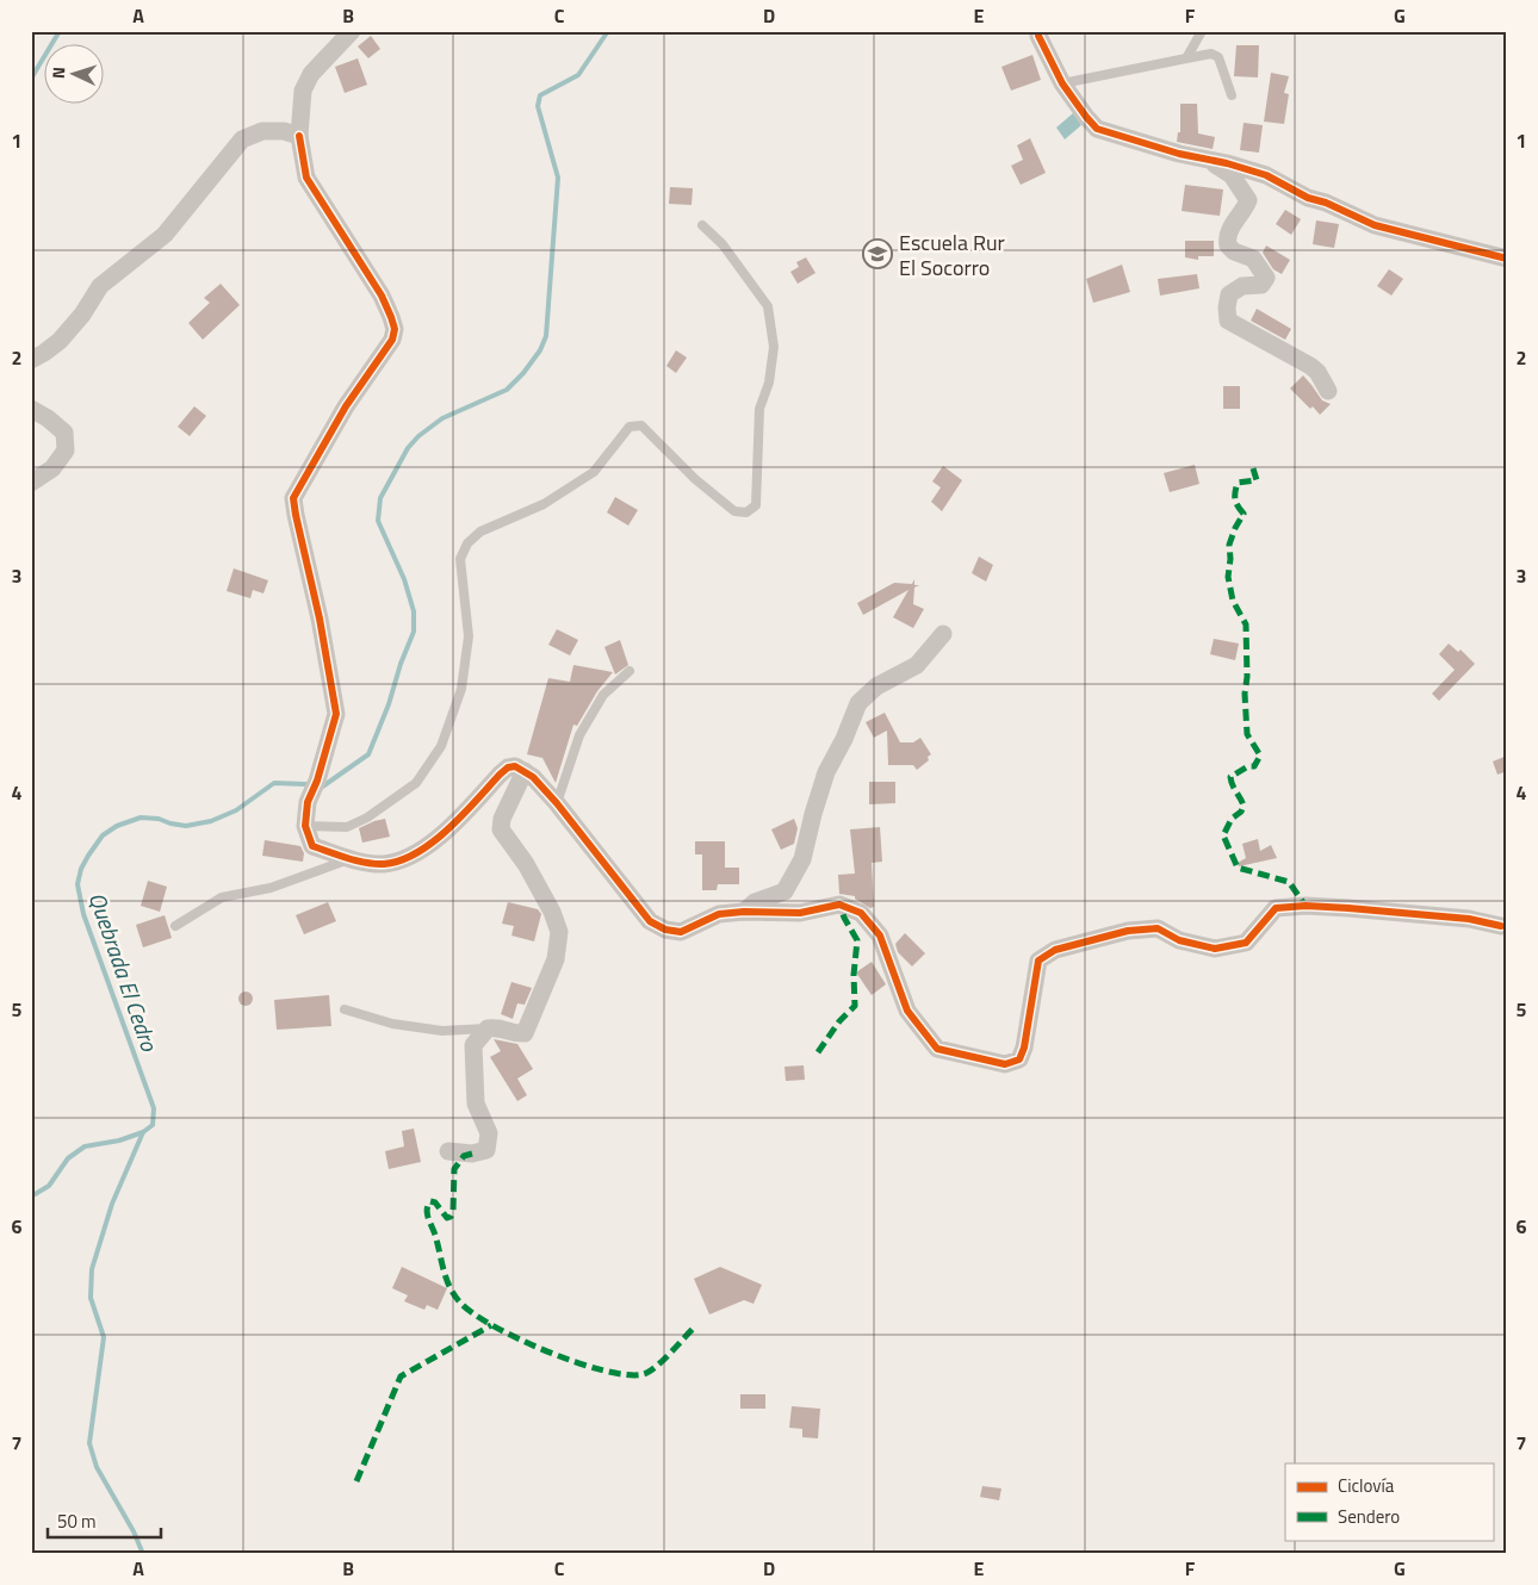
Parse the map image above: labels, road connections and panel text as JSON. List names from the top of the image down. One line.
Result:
{"water":["Quebrada El Cedro"],"places":{"school or university":["Escuela Rur El Socorro"]},"legend":["Ciclovía","Sendero"],"scale_bar":"50 m","north":"left","grid":{"columns":["A","B","C","D","E","F","G"],"rows":["1","2","3","4","5","6","7"]}}
